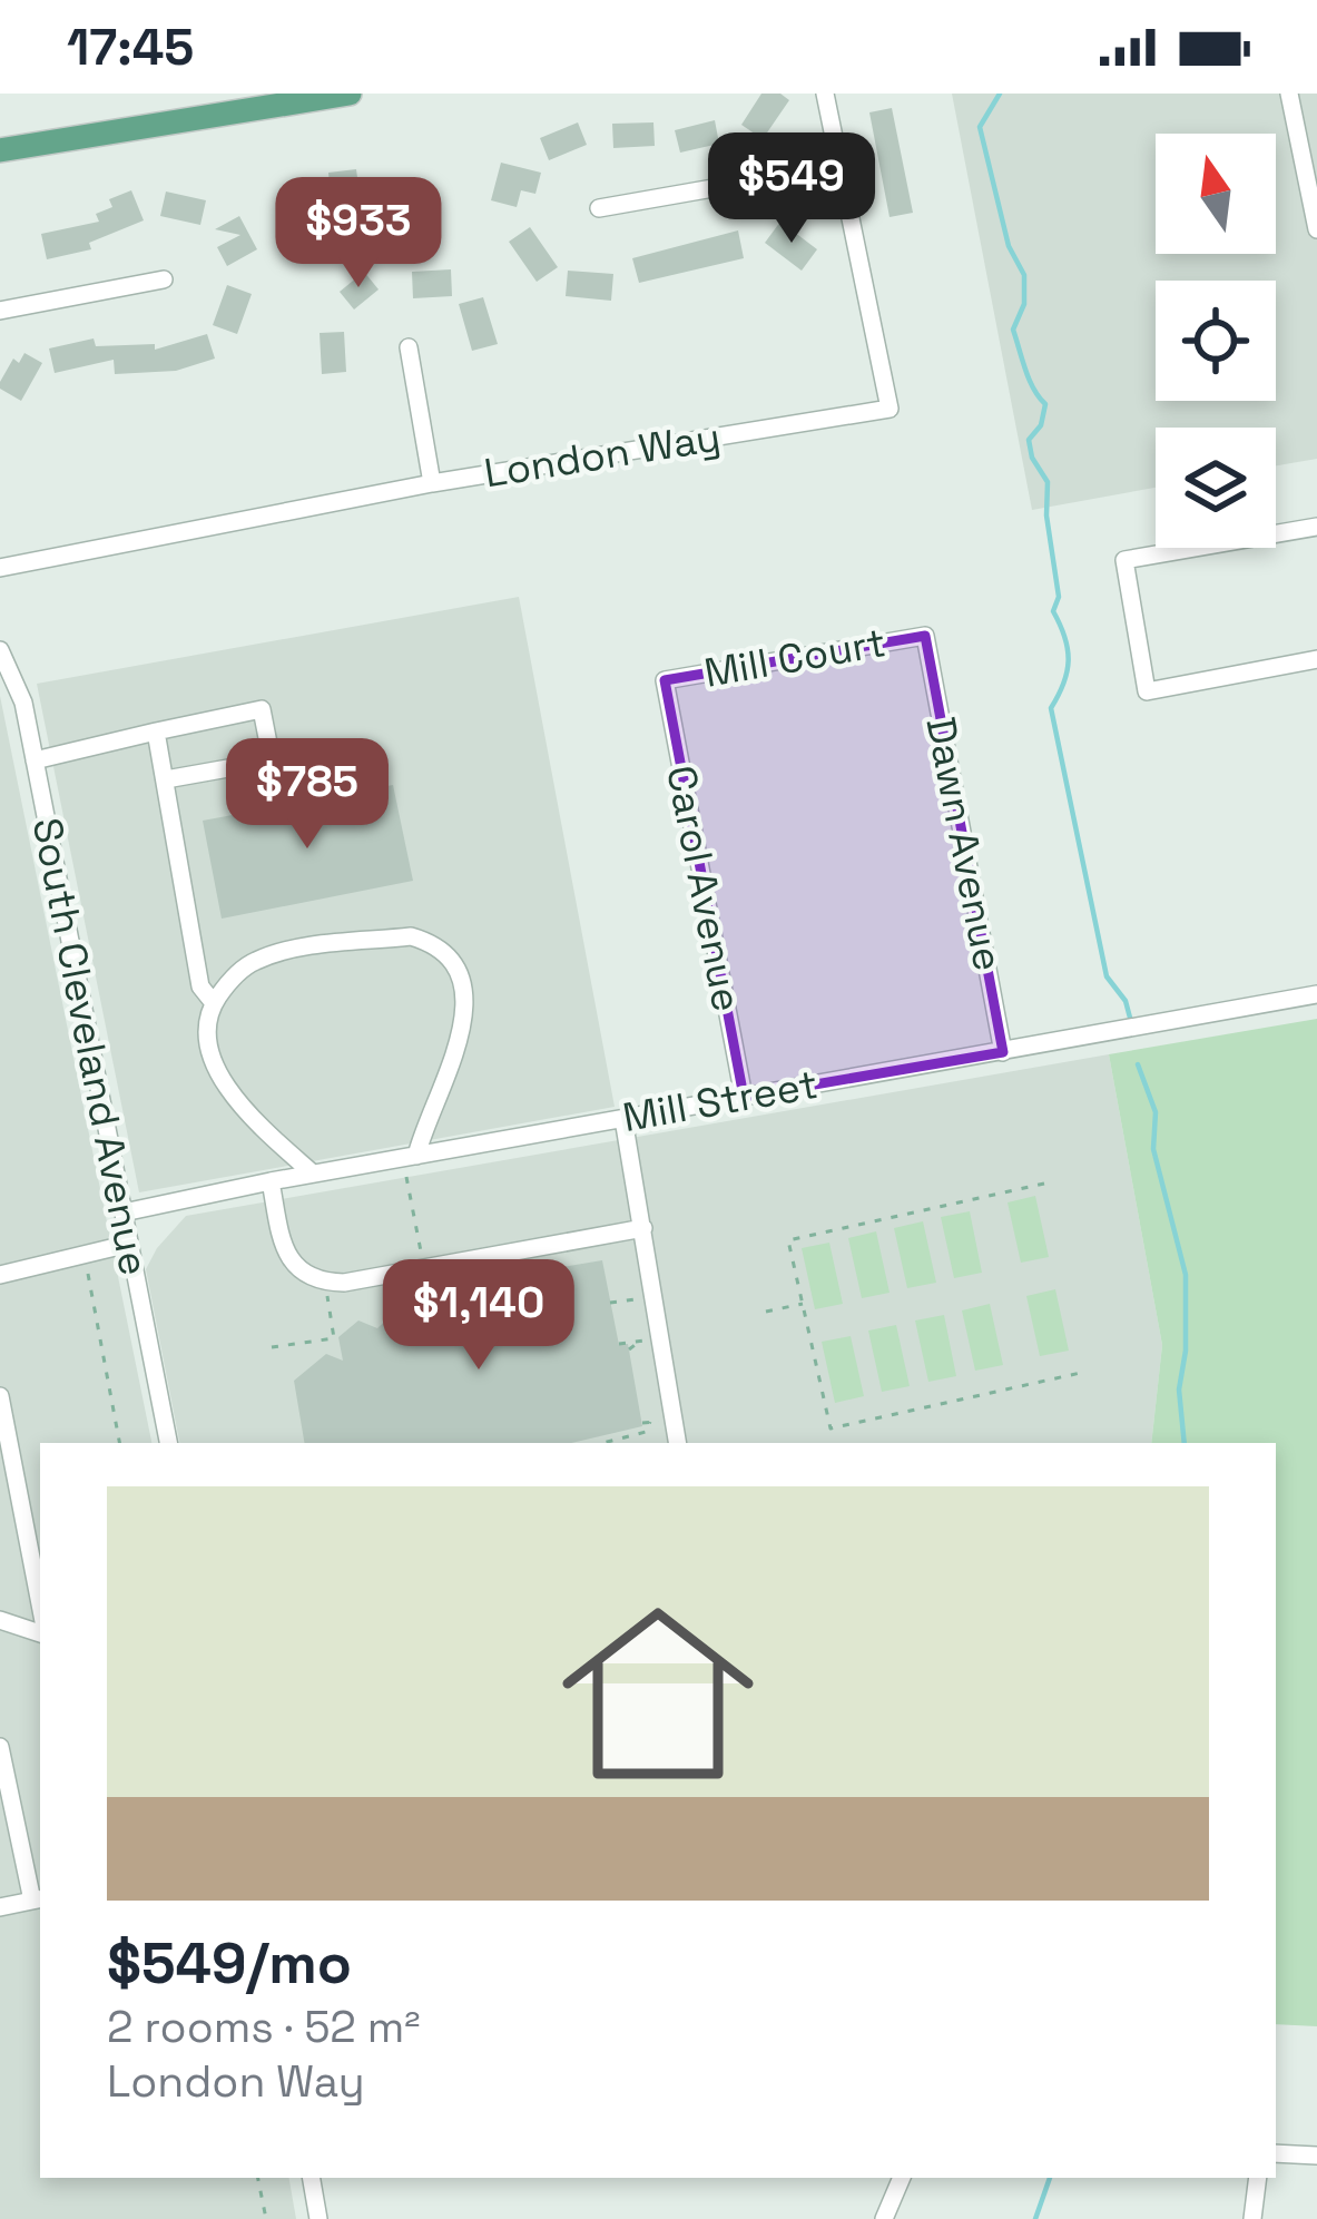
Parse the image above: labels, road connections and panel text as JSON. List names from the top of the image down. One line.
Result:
{"streets":{"street":["London Way","Mill Court","Dawn Avenue","Carol Avenue","South Cleveland Avenue","Mill Street"]},"crossings":[["Mill Court","Dawn Avenue"],["Mill Court","Carol Avenue"],["Dawn Avenue","Mill Street"],["Carol Avenue","Mill Street"],["South Cleveland Avenue","Mill Street"]],"north":"top","page":{"status":"17:45","price":["$549","$933","$785","$1,140"],"list":[{"name":"$549/mo","note":"2 rooms · 52 m² · London Way"}]}}
